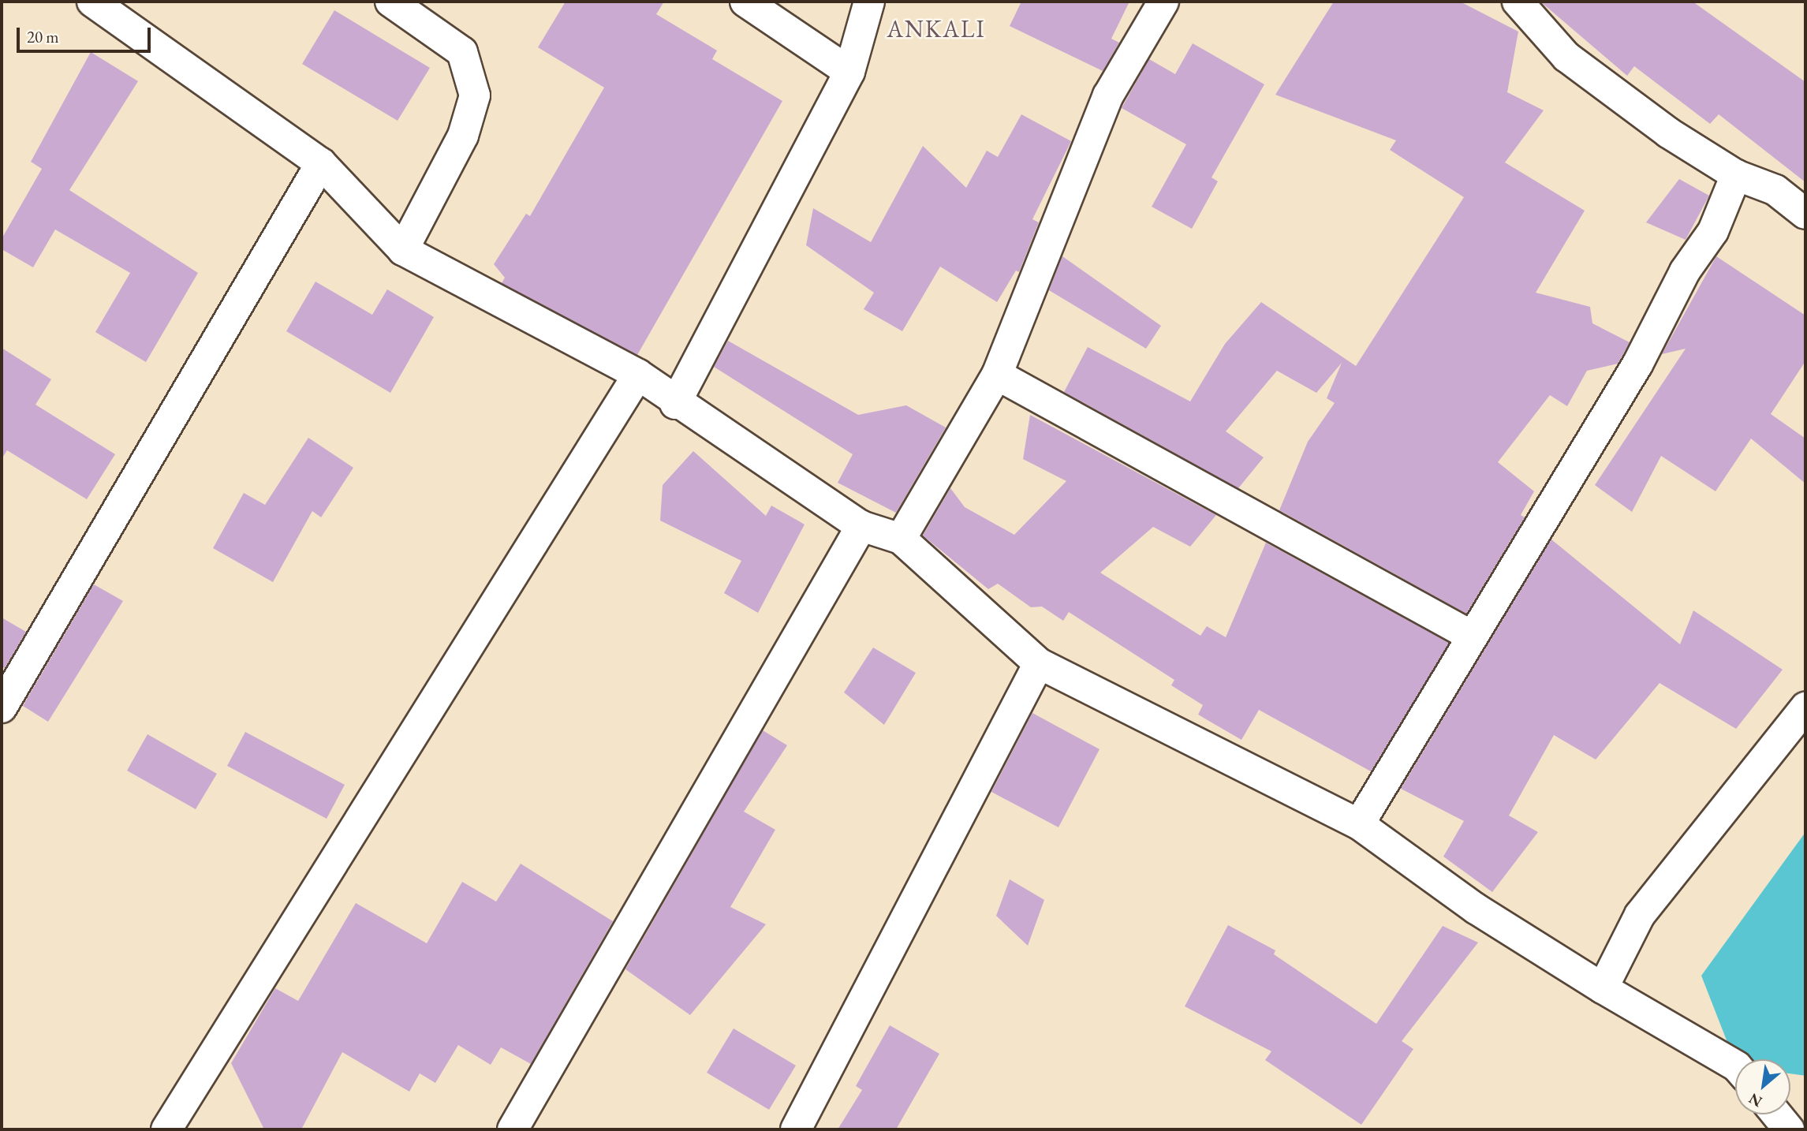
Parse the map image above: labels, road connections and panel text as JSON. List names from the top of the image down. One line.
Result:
{"districts":["ANKALI"],"scale_bar":"20 m","north":"bottom left"}
